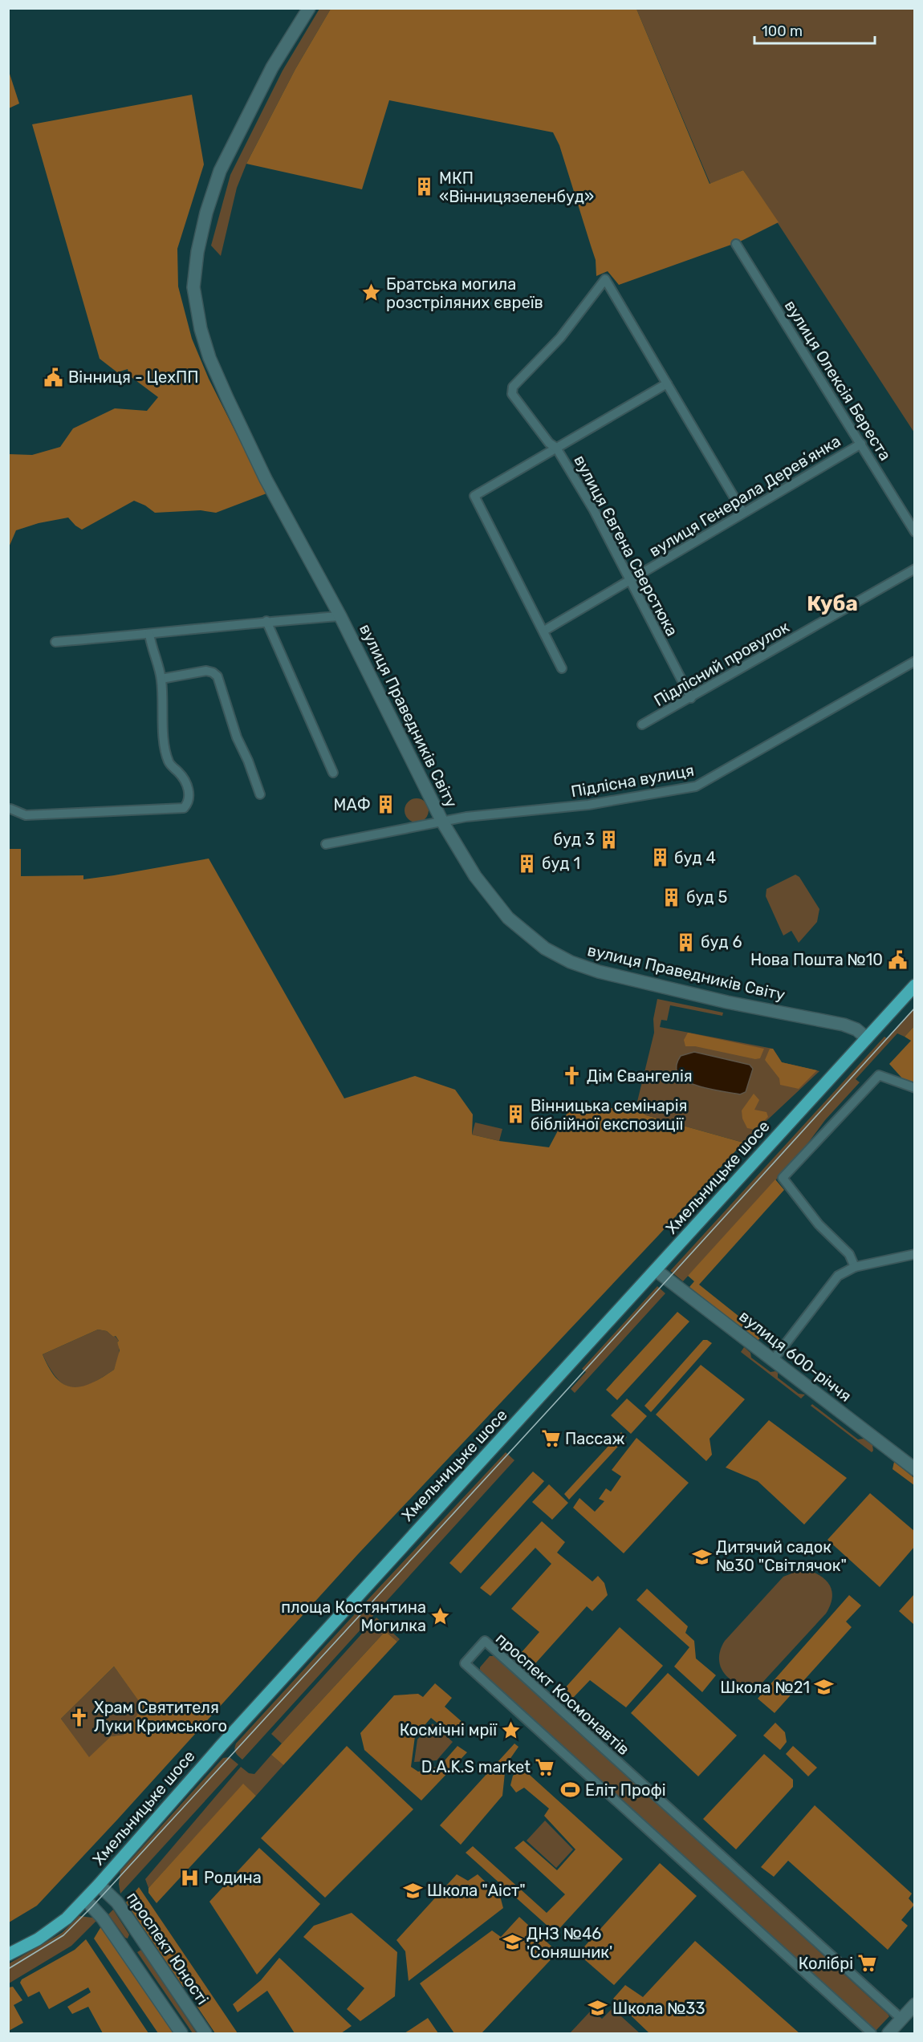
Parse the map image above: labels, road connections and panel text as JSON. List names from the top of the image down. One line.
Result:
{"streets":{"main road":["вулиця Праведників Світу","Хмельницьке шосе","вулиця 600-річчя","проспект Юності"],"street":["вулиця Олексія Береста","вулиця Генерала Деревʼянка","вулиця Євгена Сверстюка","Підлісний провулок","Підлісна вулиця","проспект Космонавтів"]},"crossings":[["вулиця Олексія Береста","вулиця Генерала Деревʼянка"],["вулиця Генерала Деревʼянка","вулиця Євгена Сверстюка"],["вулиця Євгена Сверстюка","Підлісний провулок"],["вулиця Праведників Світу","Підлісна вулиця"],["вулиця Праведників Світу","Хмельницьке шосе"],["Хмельницьке шосе","вулиця 600-річчя"],["Хмельницьке шосе","проспект Юності"]],"districts":["Куба"],"places":{"building":["МКП «Вінницязеленбуд»","МАФ","буд 3","буд 4","буд 1","буд 5","буд 6","Вінницька семінарія біблійної експозиції"],"place":["Братська могила розстріляних євреїв","площа Костянтина Могилка","Космічні мрії"],"public building":["Вінниця - ЦехПП","Нова Пошта №10"],"church":["Дім Євангелія","Храм Святителя Луки Кримського"],"supermarket":["Пассаж","D.A.K.S market","Колібрі"],"school or university":["Дитячий садок №30 \"Світлячок\"","Школа №21","Школа \"Аіст\"","ДНЗ №46 'Соняшник'","Школа №33"],"sports":["Еліт Профі"],"hospital":["Родина"]},"scale_bar":"100 m"}
